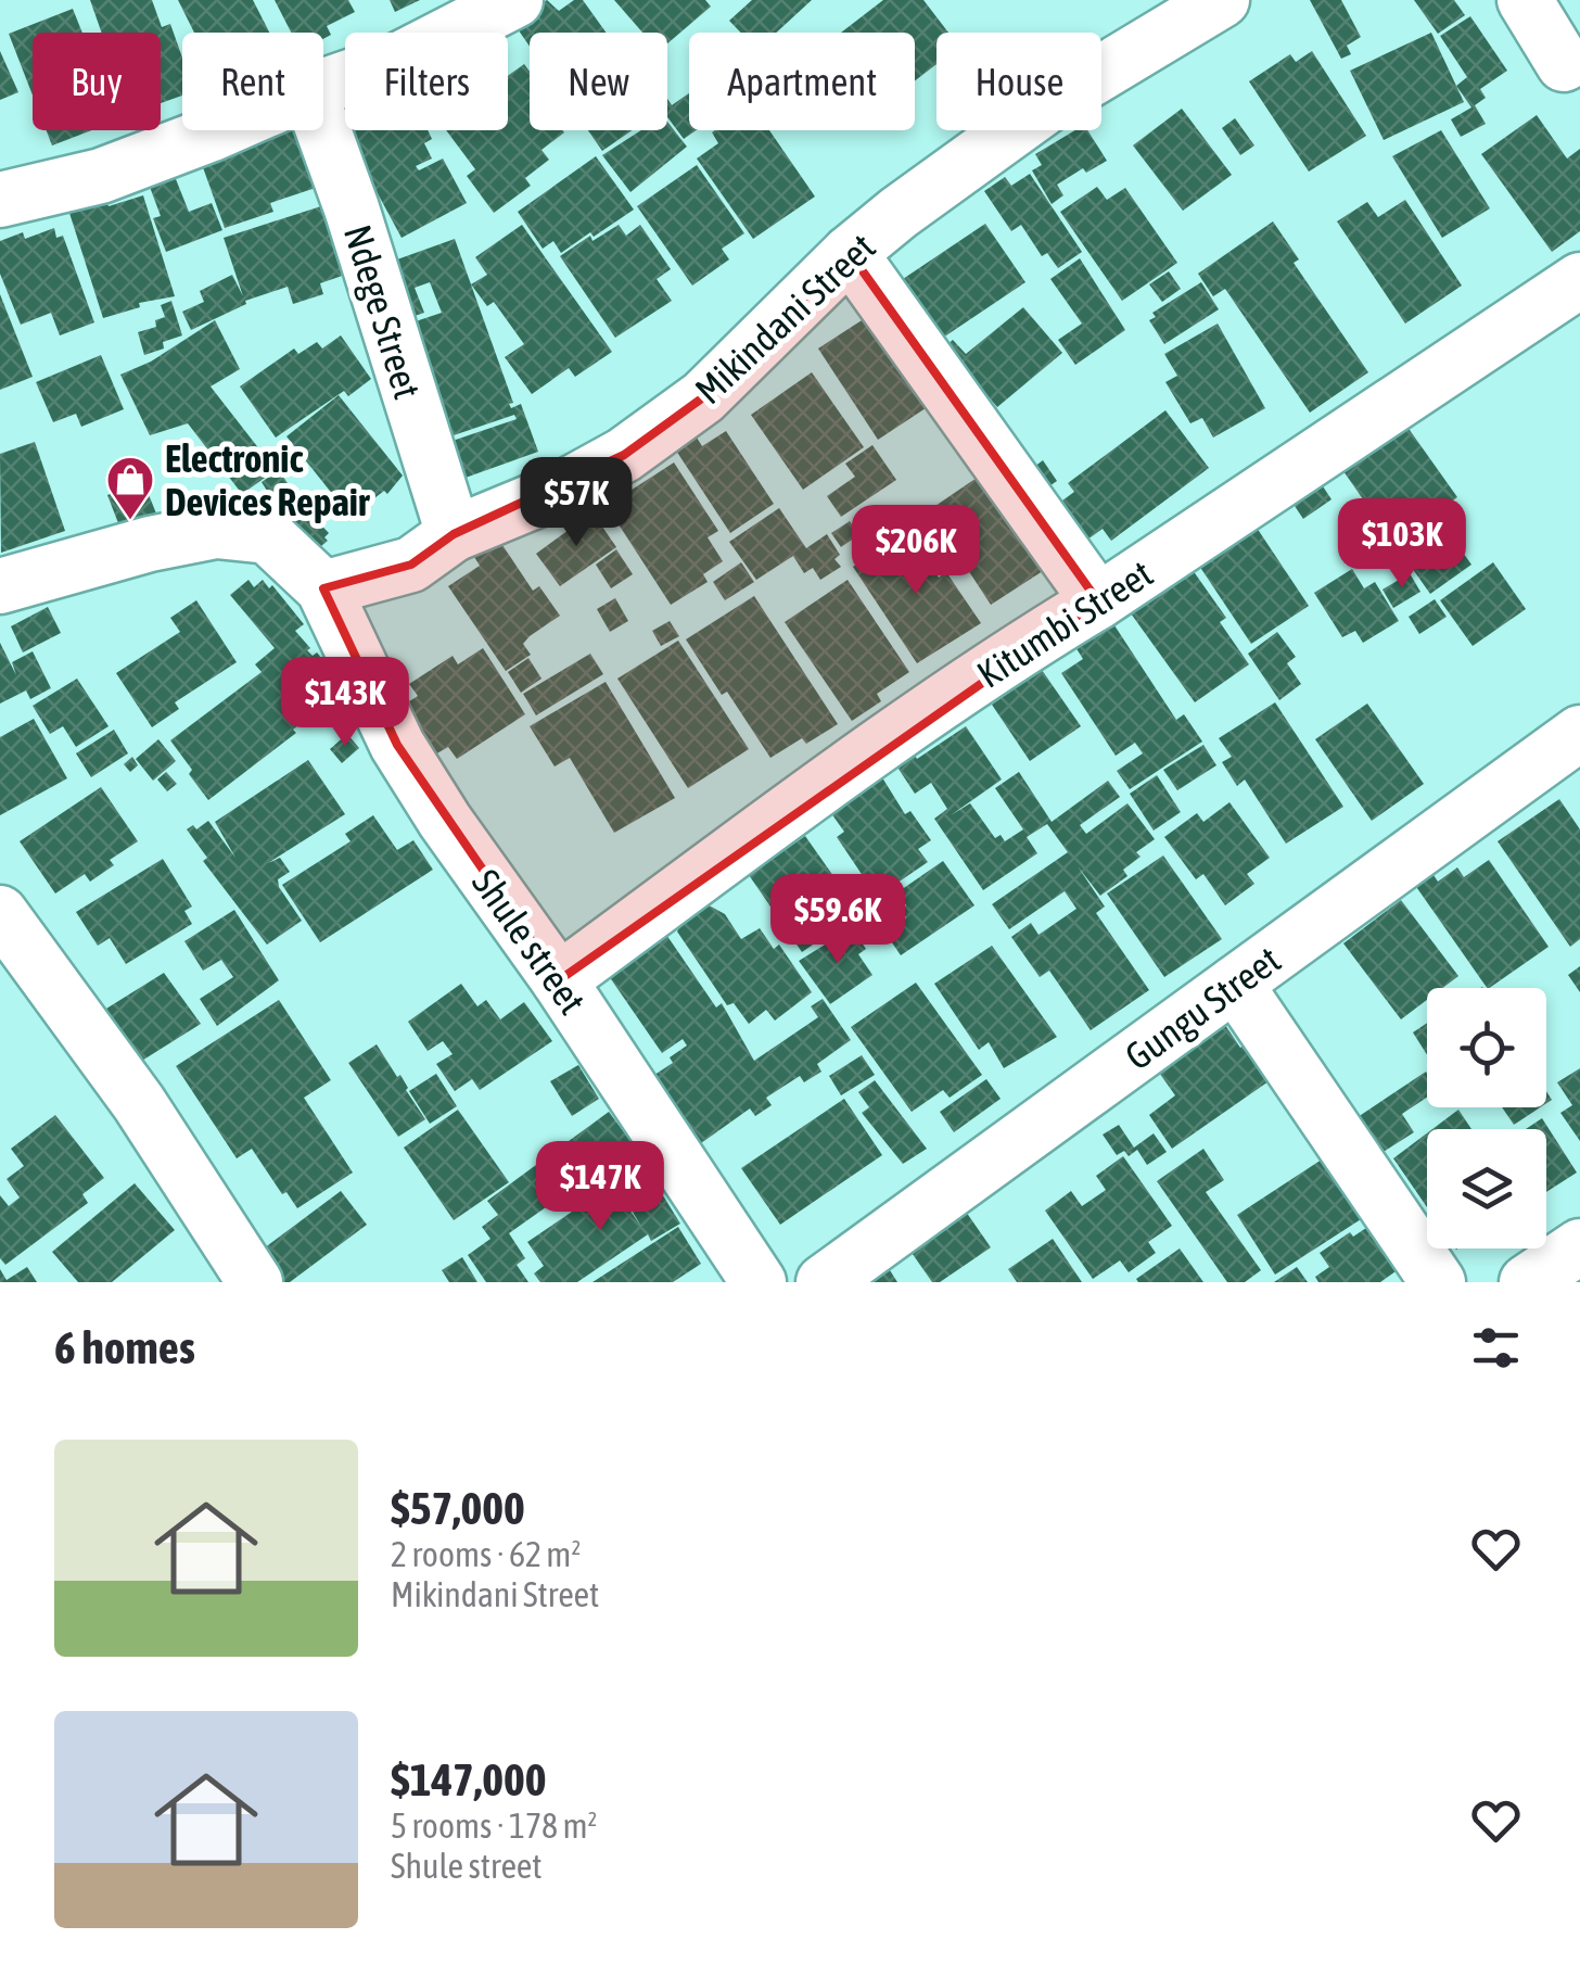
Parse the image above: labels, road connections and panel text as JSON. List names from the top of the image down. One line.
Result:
{"streets":{"street":["Ndege Street","Mikindani Street","Kitumbi Street","Shule street","Gungu Street"]},"crossings":[["Ndege Street","Mikindani Street"],["Mikindani Street","Shule street"],["Kitumbi Street","Shule street"]],"places":{"shop":["Electronic Devices Repair"]},"page":{"chip":["Buy","Rent","Filters","New","Apartment","House"],"price":["$57K","$103K","$206K","$143K","$59.6K","$147K"],"heading":"6 homes","list":[{"name":"$57,000","note":"2 rooms · 62 m² · Mikindani Street"},{"name":"$147,000","note":"5 rooms · 178 m² · Shule street"}]}}
